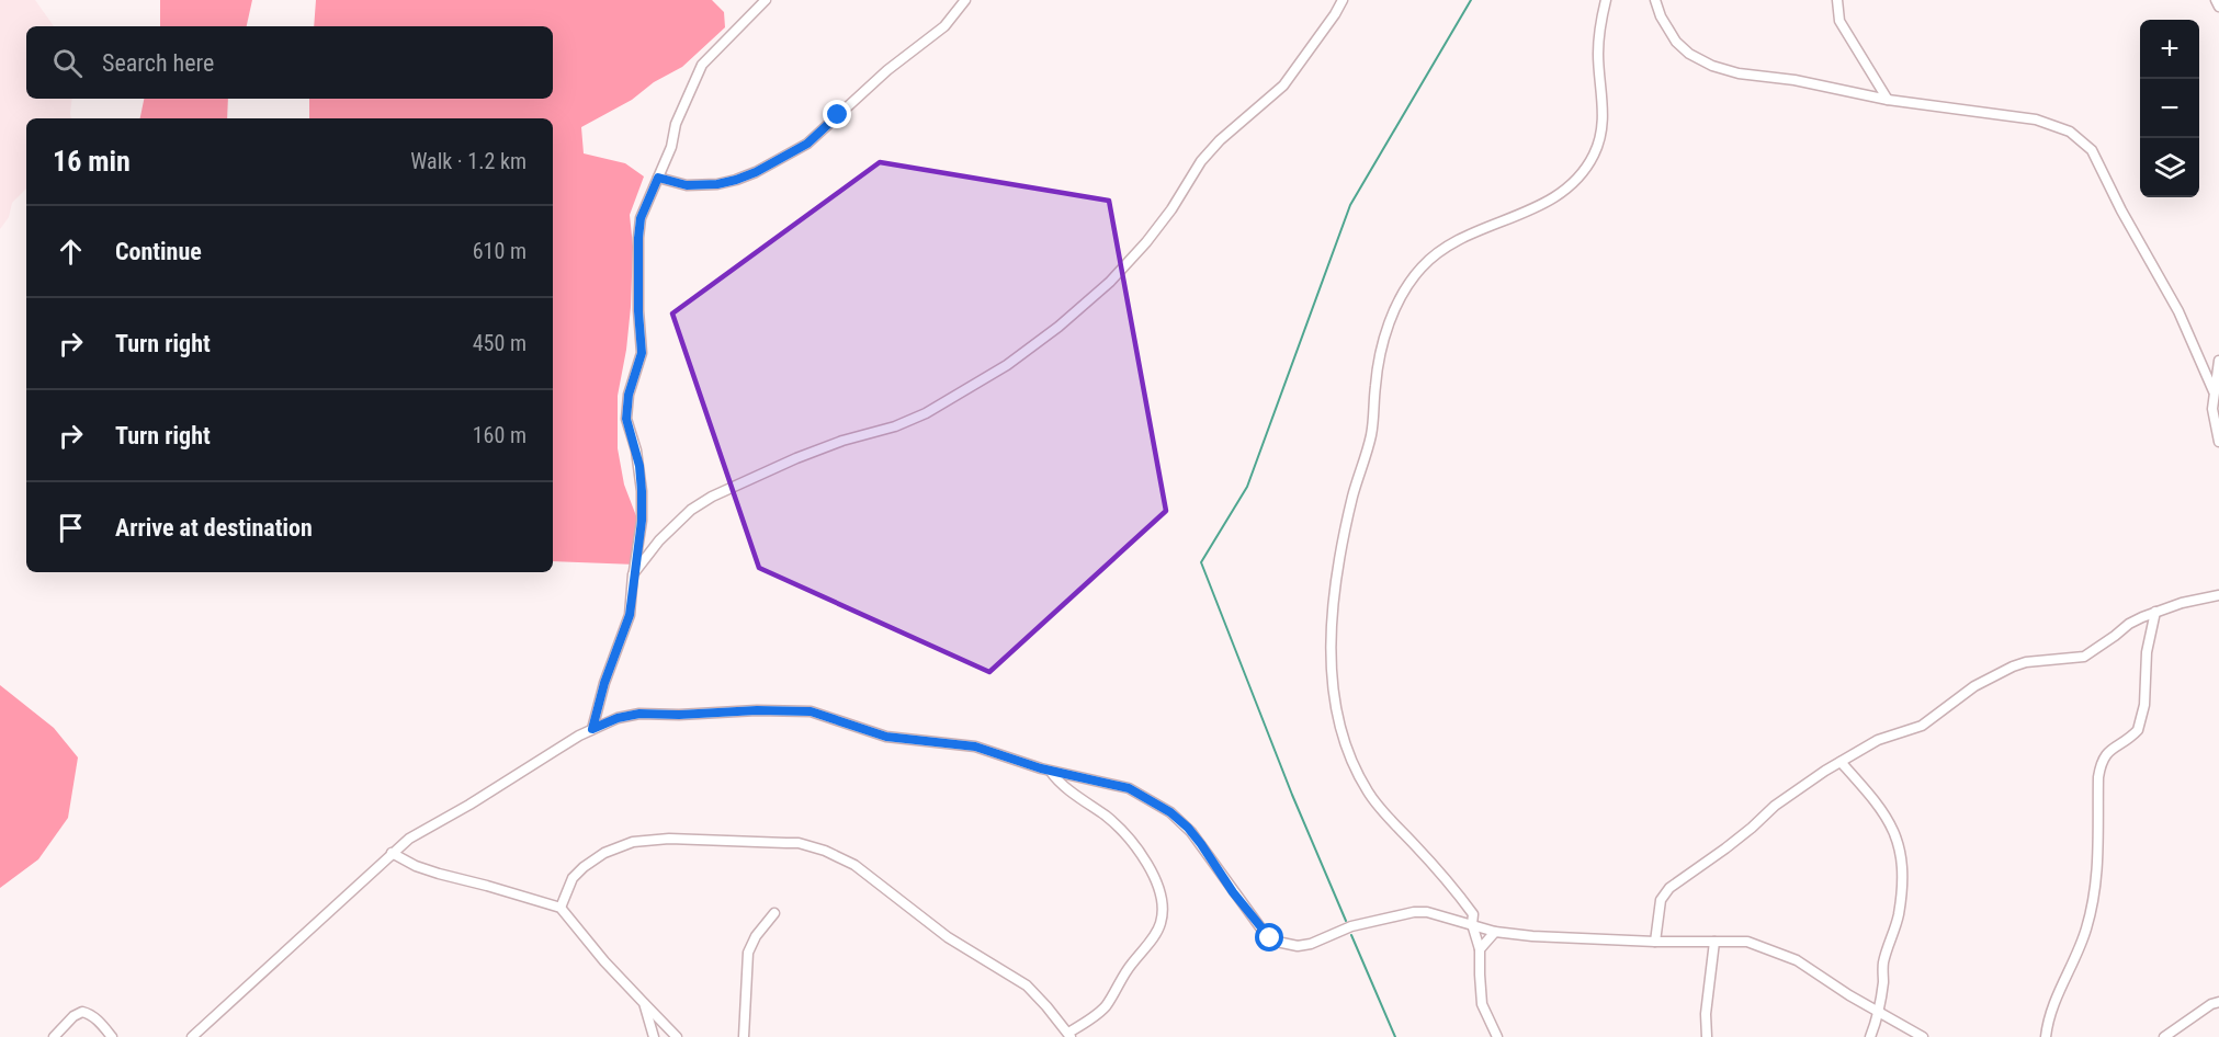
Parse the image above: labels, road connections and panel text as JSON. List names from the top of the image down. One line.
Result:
{"page":{"map_buttons":["+","−"],"search":"Search here","heading":["16 min","Walk · 1.2 km"],"list":[["Continue","610 m"],["Turn right","450 m"],["Turn right","160 m"],"Arrive at destination"]}}
